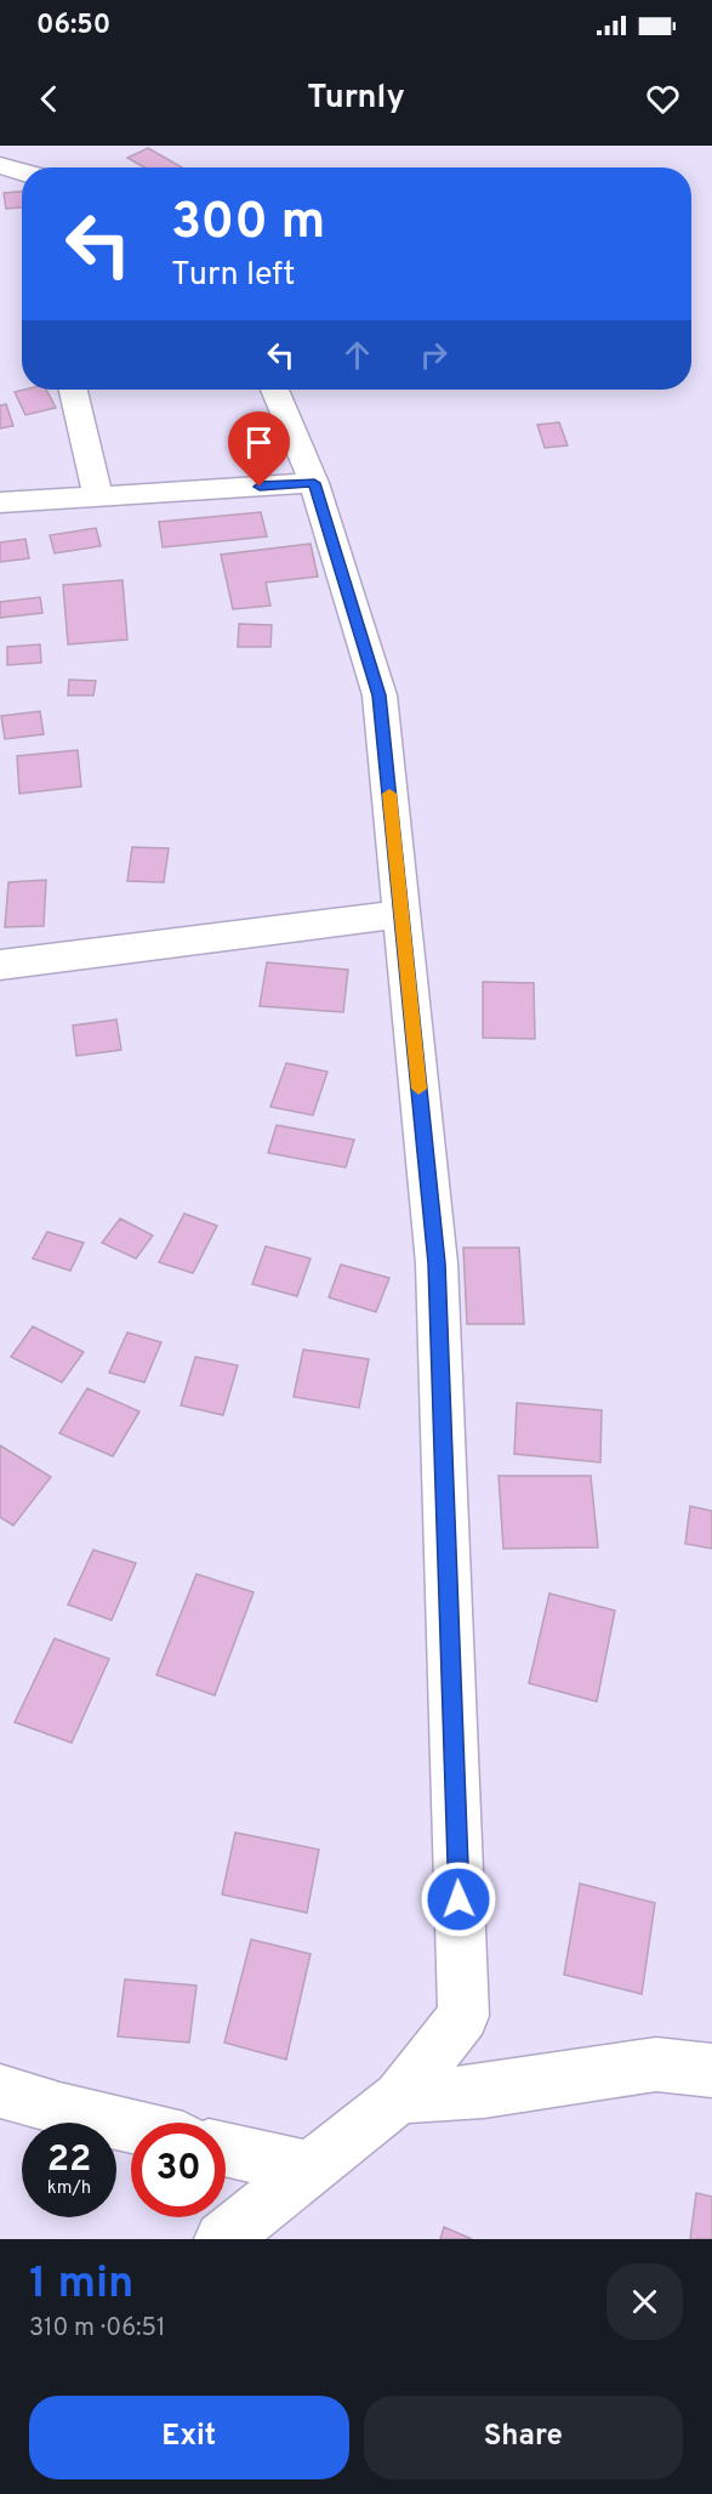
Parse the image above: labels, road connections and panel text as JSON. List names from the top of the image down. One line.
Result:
{"page":{"status":"06:50","header":"Turnly","turn":["300 m","Turn left"],"speed":"22 km/h","limit":"30","heading":["1 min","310 m · 06:51"],"buttons":["Exit","Share"]}}
